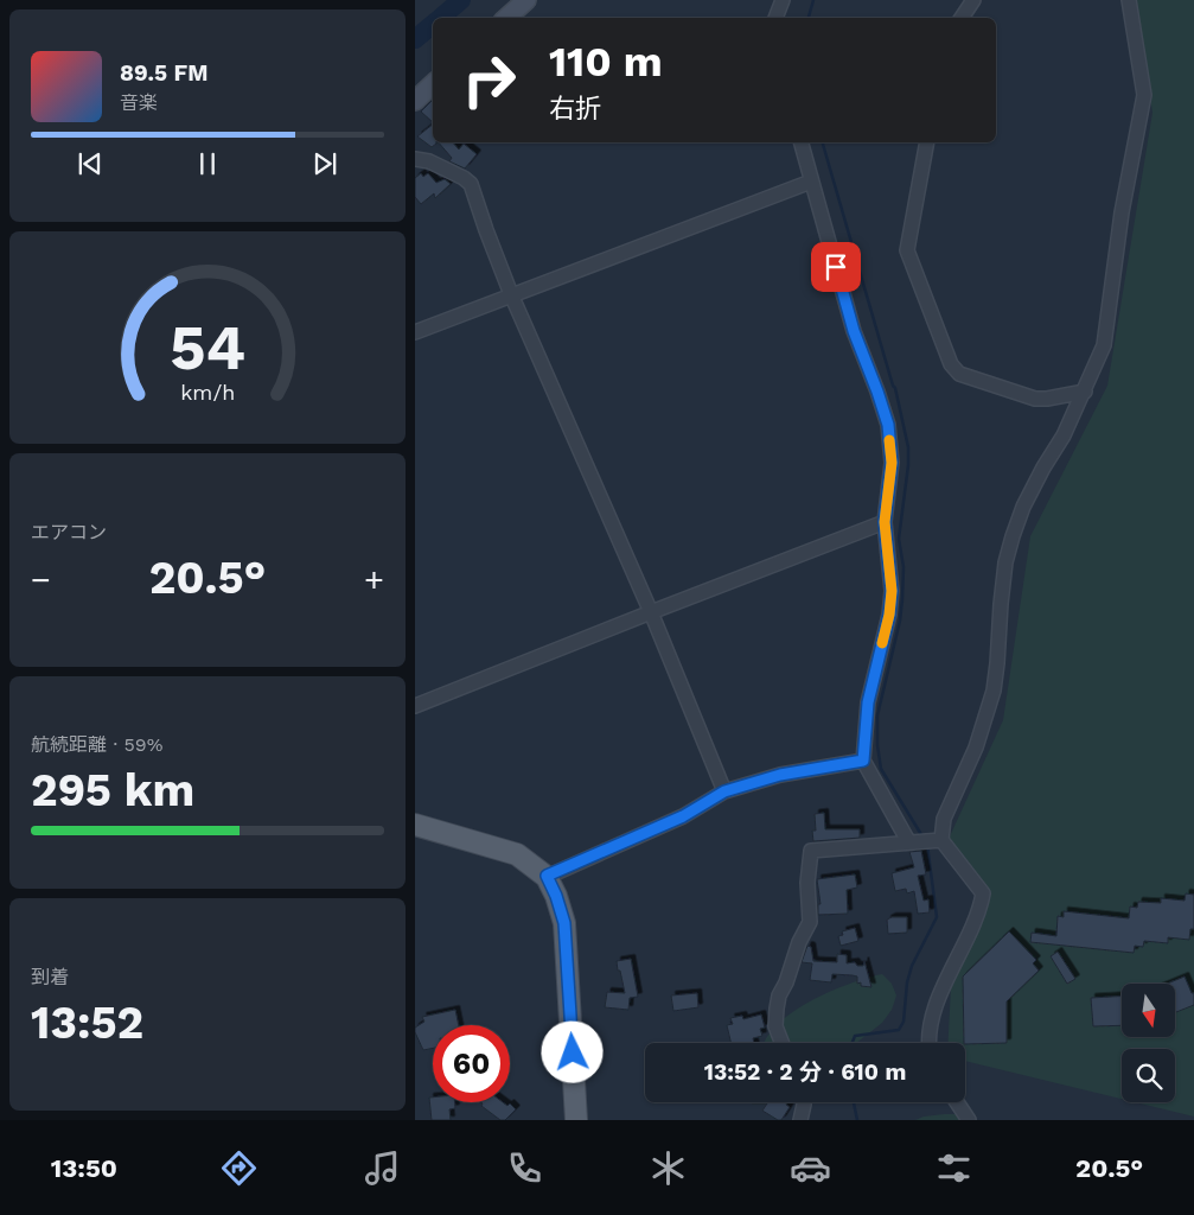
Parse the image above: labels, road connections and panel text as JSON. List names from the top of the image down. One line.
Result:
{"north":"bottom","page":{"turn":["110 m","右折"],"song":["89.5 FM","音楽"],"tile":["エアコン",["航続距離 · 59%","295 km"],["到着","13:52"]],"heat":["−","20.5°","+"],"limit":"60","trip":"13:52 · 2 分 · 610 m","tabs":["13:50","20.5°"],"gauge":["54","km/h"]}}
